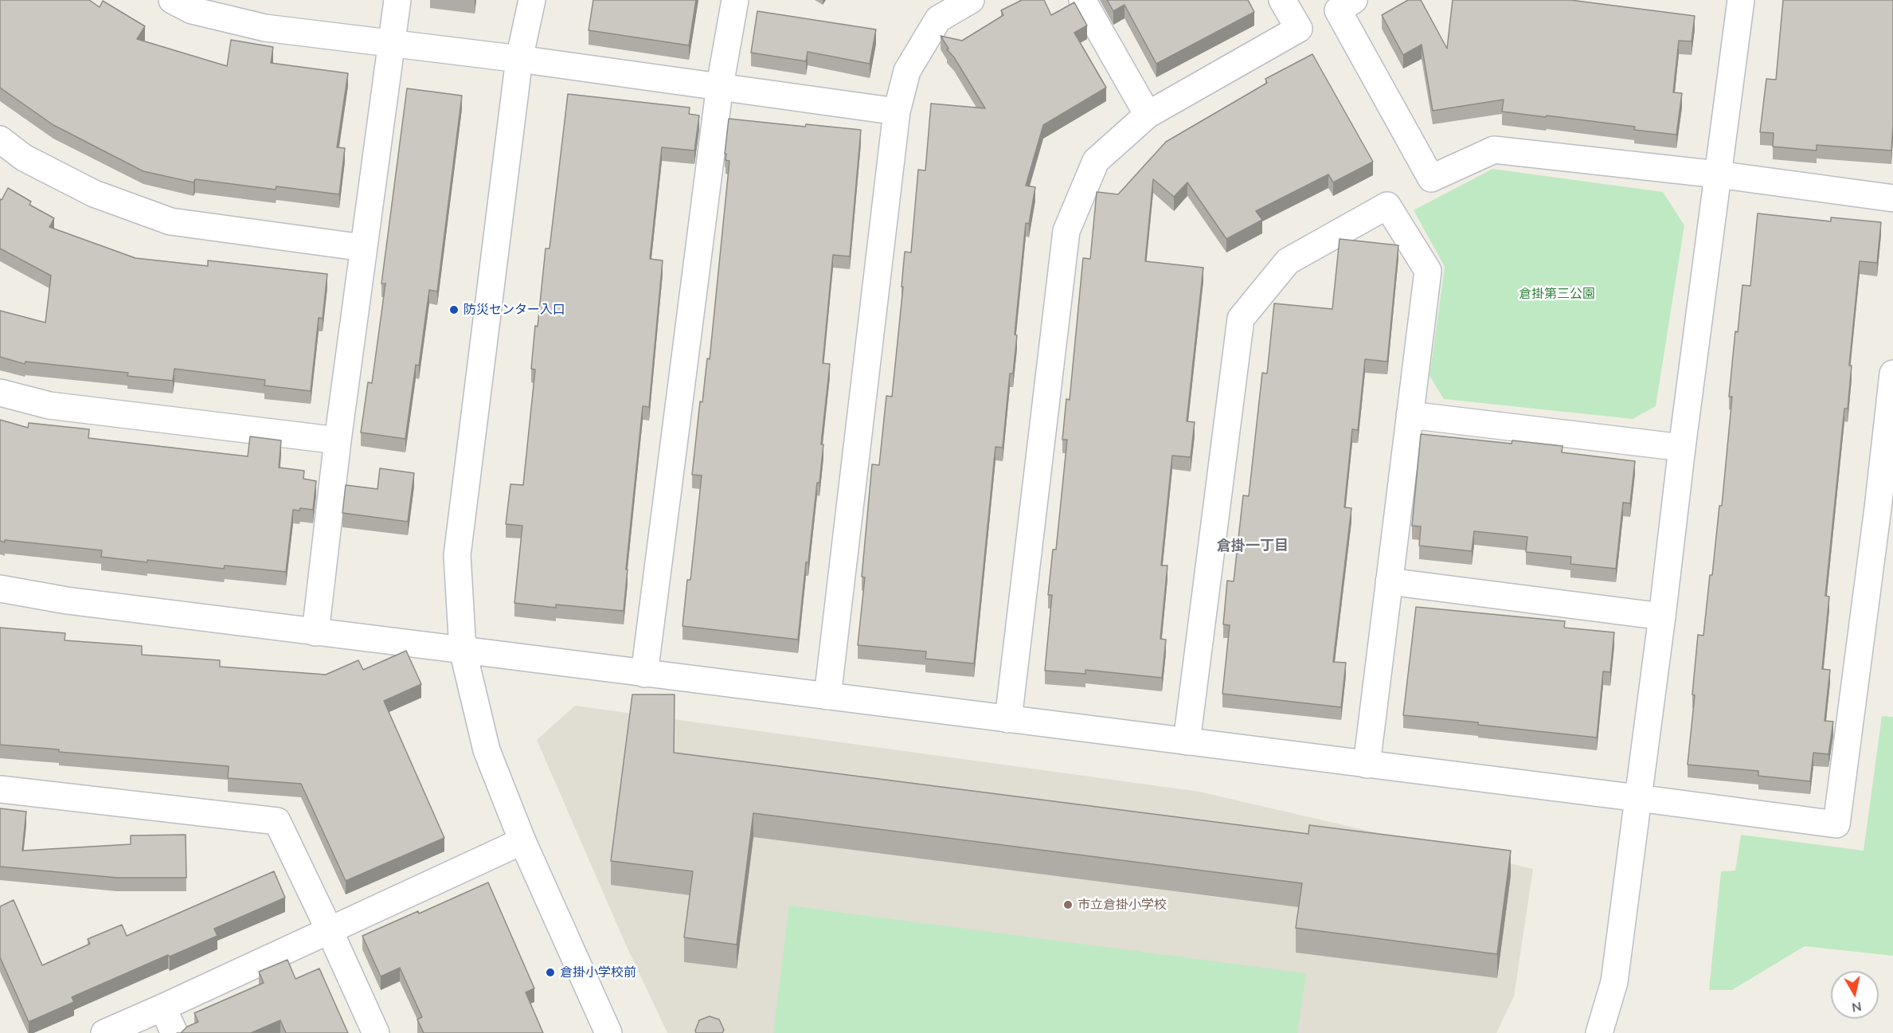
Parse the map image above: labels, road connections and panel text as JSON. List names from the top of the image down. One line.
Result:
{"districts":["倉掛一丁目"],"parks":["倉掛第三公園"],"places":["防災センター入口","市立倉掛小学校","倉掛小学校前"],"north":"bottom"}
